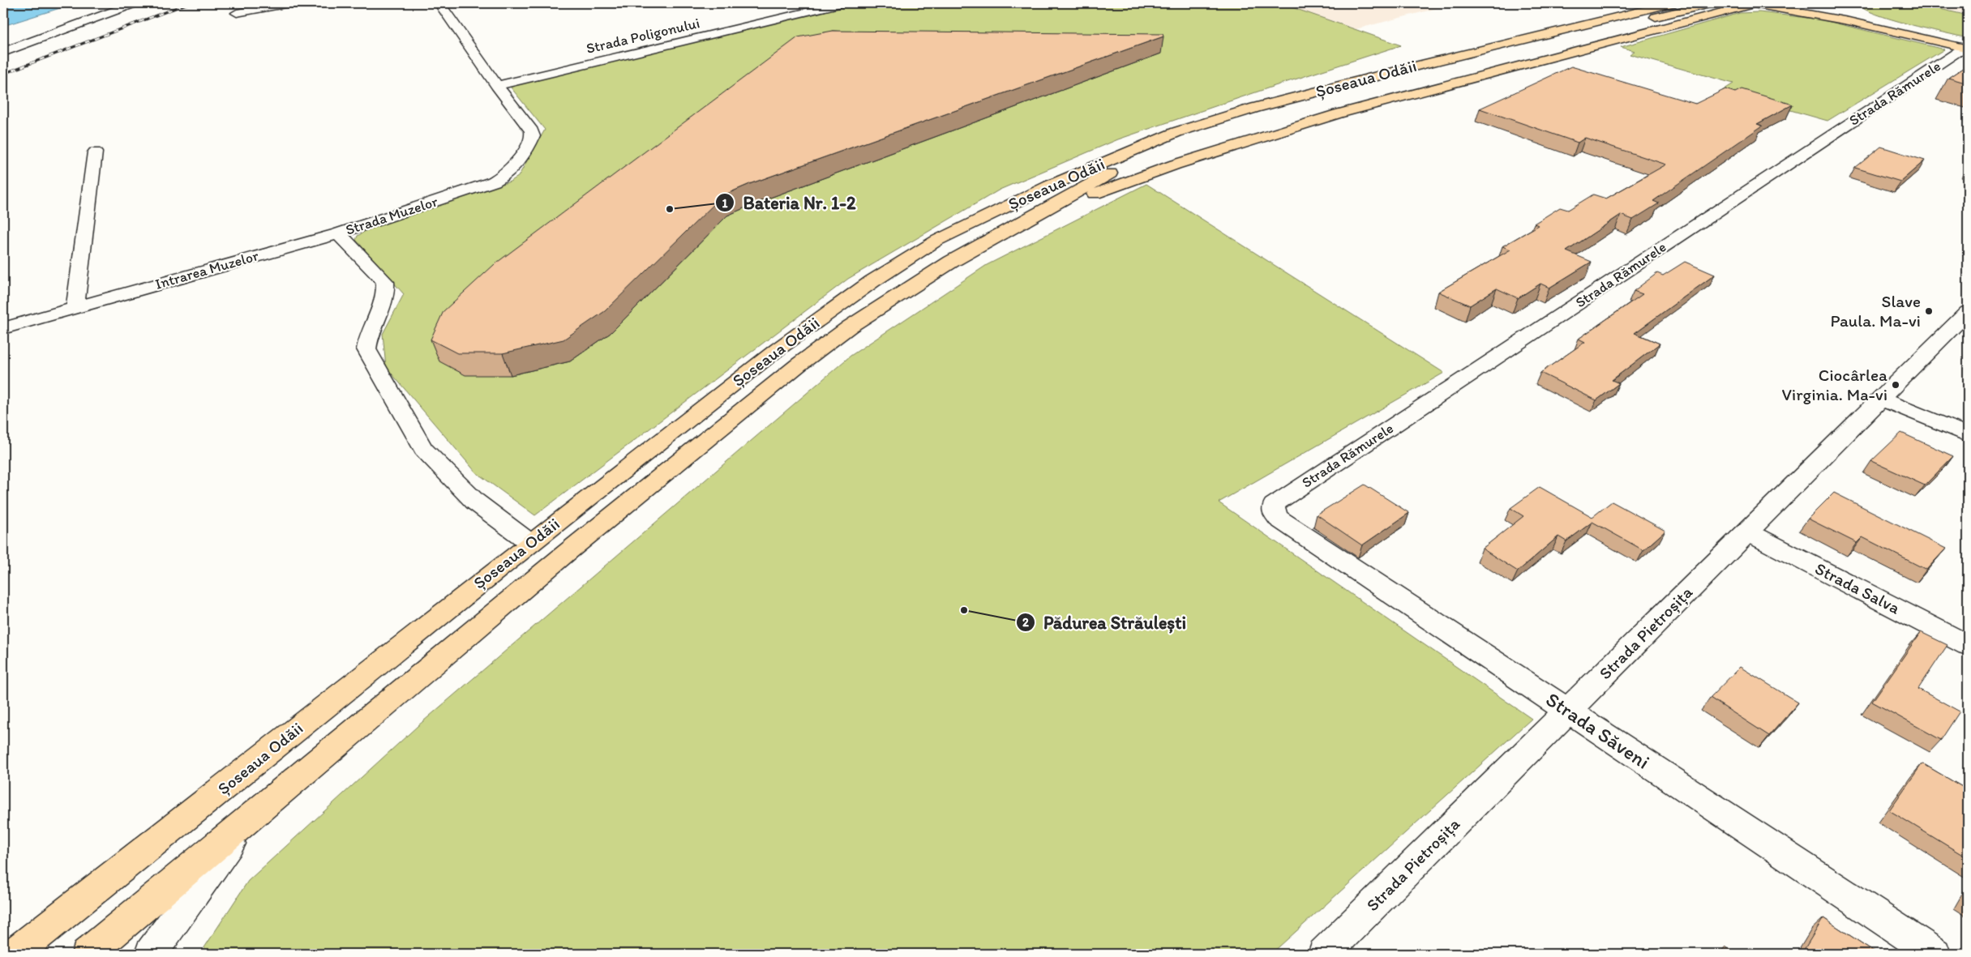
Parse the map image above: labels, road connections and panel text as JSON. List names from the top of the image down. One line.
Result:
{"streets":{"main road":["Șoseaua Odăii"],"street":["Strada Poligonului","Strada Rămurele","Strada Muzelor","Intrarea Muzelor","Strada Salva","Strada Pietroșița","Strada Săveni"]},"crossings":[["Strada Poligonului","Strada Muzelor"],["Șoseaua Odăii","Strada Muzelor"],["Strada Rămurele","Strada Săveni"],["Strada Muzelor","Intrarea Muzelor"],["Strada Salva","Strada Pietroșița"],["Strada Pietroșița","Strada Săveni"]],"places":["Bateria Nr. 1-2","Slave Paula. Ma-vi","Ciocârlea Virginia. Ma-vi","Pădurea Străulești"]}
